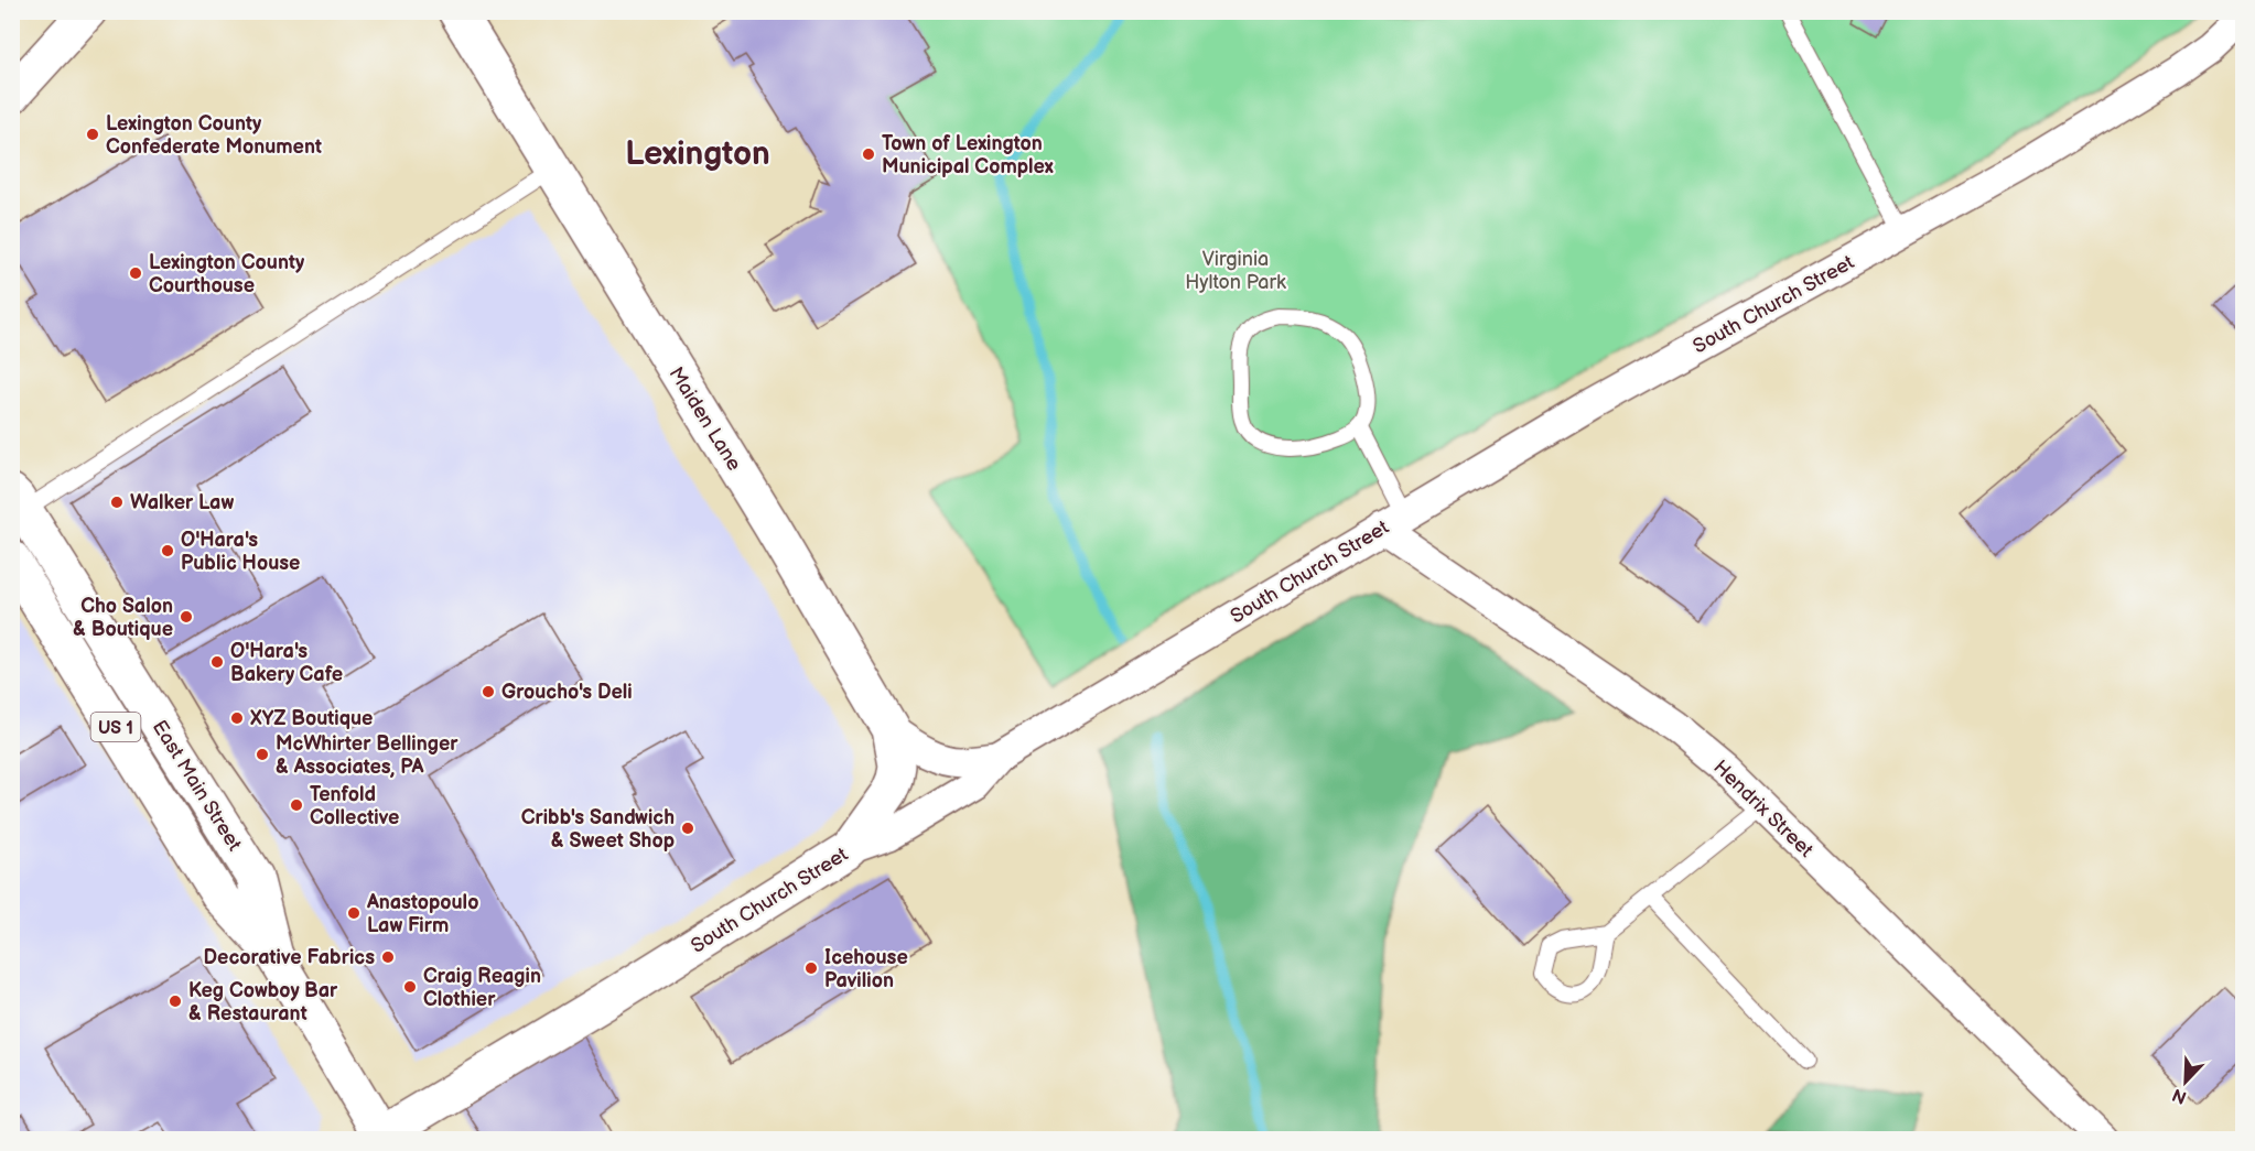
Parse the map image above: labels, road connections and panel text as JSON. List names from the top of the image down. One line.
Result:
{"streets":{"main road":["South Church Street","Maiden Lane","US 1","East Main Street"],"street":["Hendrix Street"]},"crossings":[["South Church Street","Maiden Lane"],["South Church Street","East Main Street"],["South Church Street","Hendrix Street"]],"districts":["Lexington"],"parks":["Virginia Hylton Park"],"places":["Lexington County Confederate Monument","Town of Lexington Municipal Complex","Lexington County Courthouse","Walker Law","O'Hara's Public House","Cho Salon & Boutique","O'Hara's Bakery Cafe","Groucho's Deli","XYZ Boutique","McWhirter Bellinger & Associates, PA","Tenfold Collective","Cribb's Sandwich & Sweet Shop","Anastopoulo Law Firm","Decorative Fabrics","Icehouse Pavilion","Craig Reagin Clothier","Keg Cowboy Bar & Restaurant"],"north":"bottom left"}
